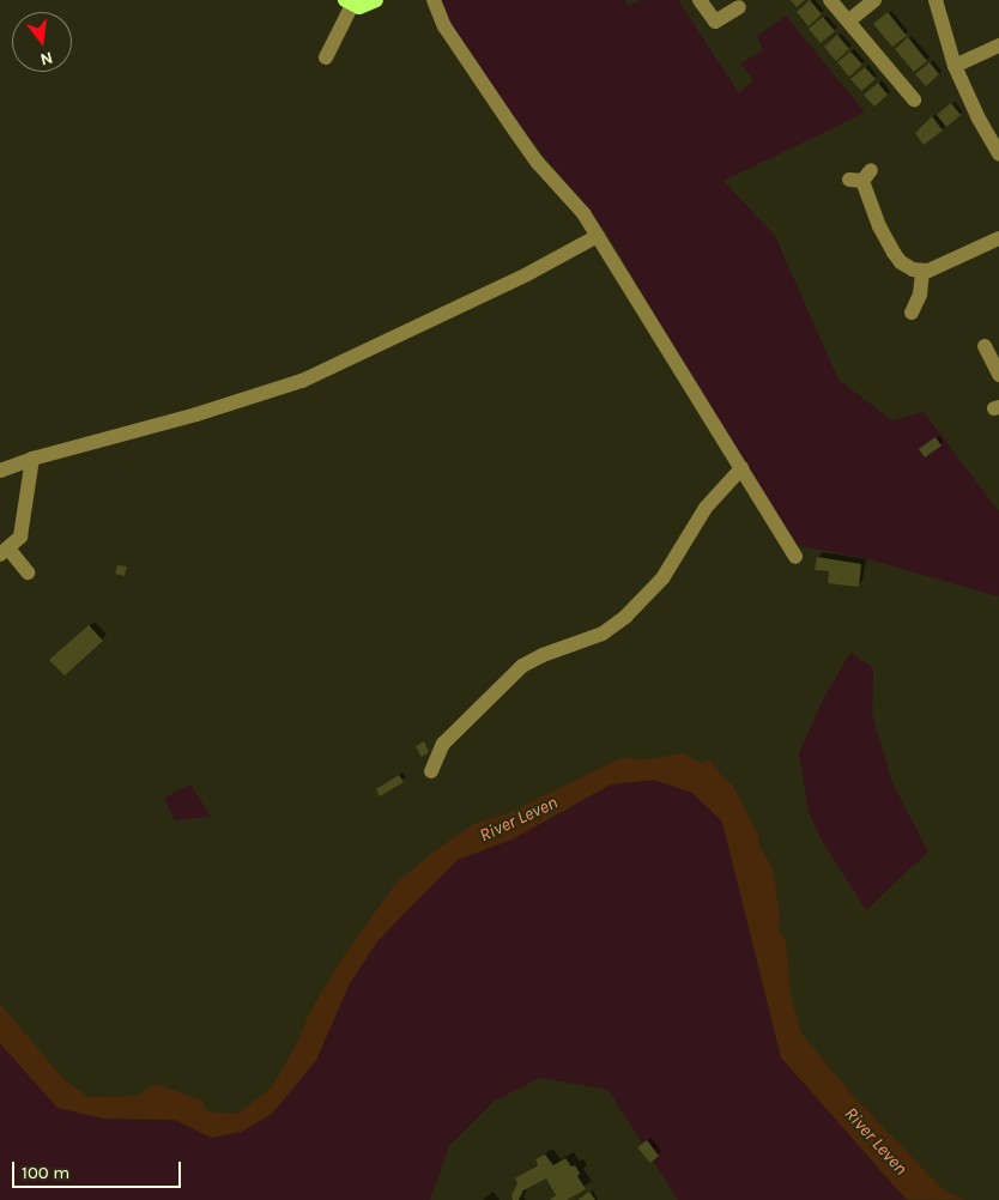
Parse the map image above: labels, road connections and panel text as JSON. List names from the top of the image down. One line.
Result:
{"water":["River Leven"],"scale_bar":"100 m","north":"bottom"}
